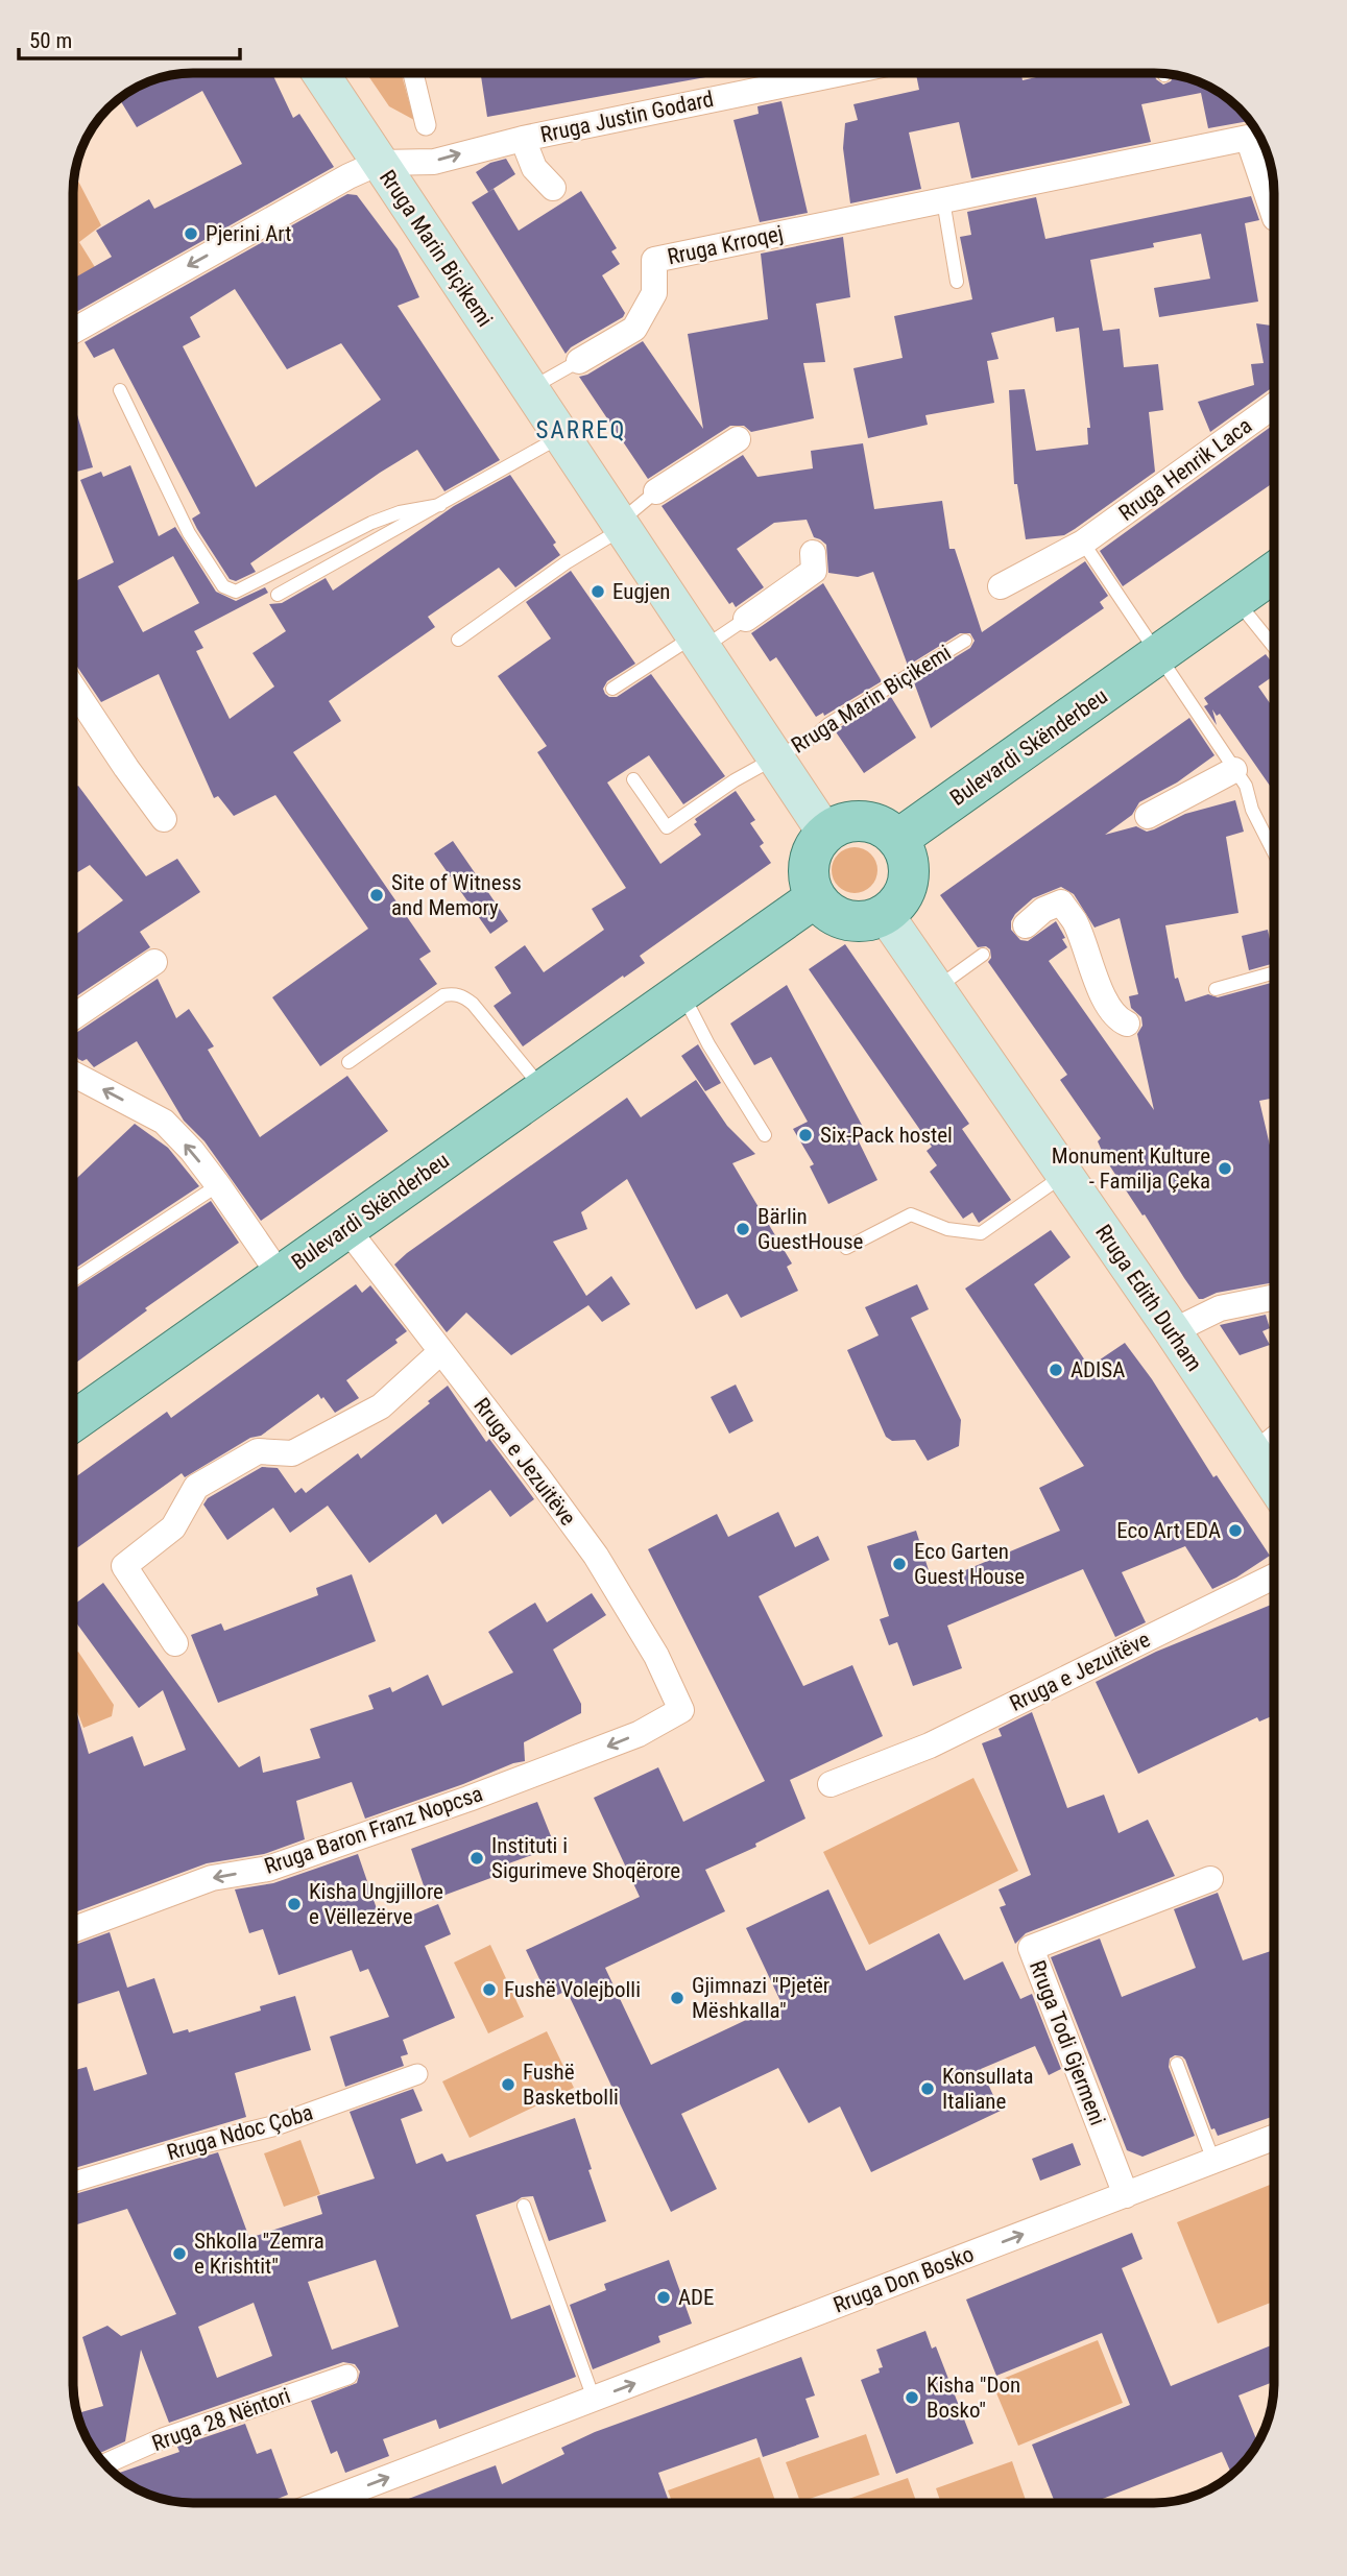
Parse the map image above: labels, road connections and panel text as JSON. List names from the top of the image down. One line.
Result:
{"streets":{"main road":["Rruga Marin Biçikemi","Bulevardi Skënderbeu","Rruga Edith Durham"],"street":["Rruga Justin Godard","Rruga Krroqej","Rruga Henrik Laca","Rruga e Jezuitëve","Rruga Baron Franz Nopcsa","Rruga Todi Gjermeni","Rruga Ndoc Çoba","Rruga Don Bosko","Rruga 28 Nëntori"]},"crossings":[["Rruga Justin Godard","Rruga Marin Biçikemi"],["Rruga Krroqej","Rruga Marin Biçikemi"],["Rruga Marin Biçikemi","Bulevardi Skënderbeu"],["Rruga Marin Biçikemi","Rruga Edith Durham"],["Bulevardi Skënderbeu","Rruga Edith Durham"],["Bulevardi Skënderbeu","Rruga e Jezuitëve"],["Rruga e Jezuitëve","Rruga Baron Franz Nopcsa"],["Rruga Todi Gjermeni","Rruga Don Bosko"]],"one_way":["Rruga Baron Franz Nopcsa","Rruga Don Bosko"],"districts":["SARREQ"],"places":["Pjerini Art","Eugjen","Site of Witness and Memory","Six-Pack hostel","Monument Kulture - Familja Çeka","Bärlin GuestHouse","ADISA","Eco Art EDA","Eco Garten Guest House","Instituti i Sigurimeve Shoqërore","Kisha Ungjillore e Vëllezërve","Fushë Volejbolli","Gjimnazi \"Pjetër Mëshkalla\"","Fushë Basketbolli","Konsullata Italiane","Shkolla \"Zemra e Krishtit\"","ADE","Kisha \"Don Bosko\""],"scale_bar":"50 m"}
